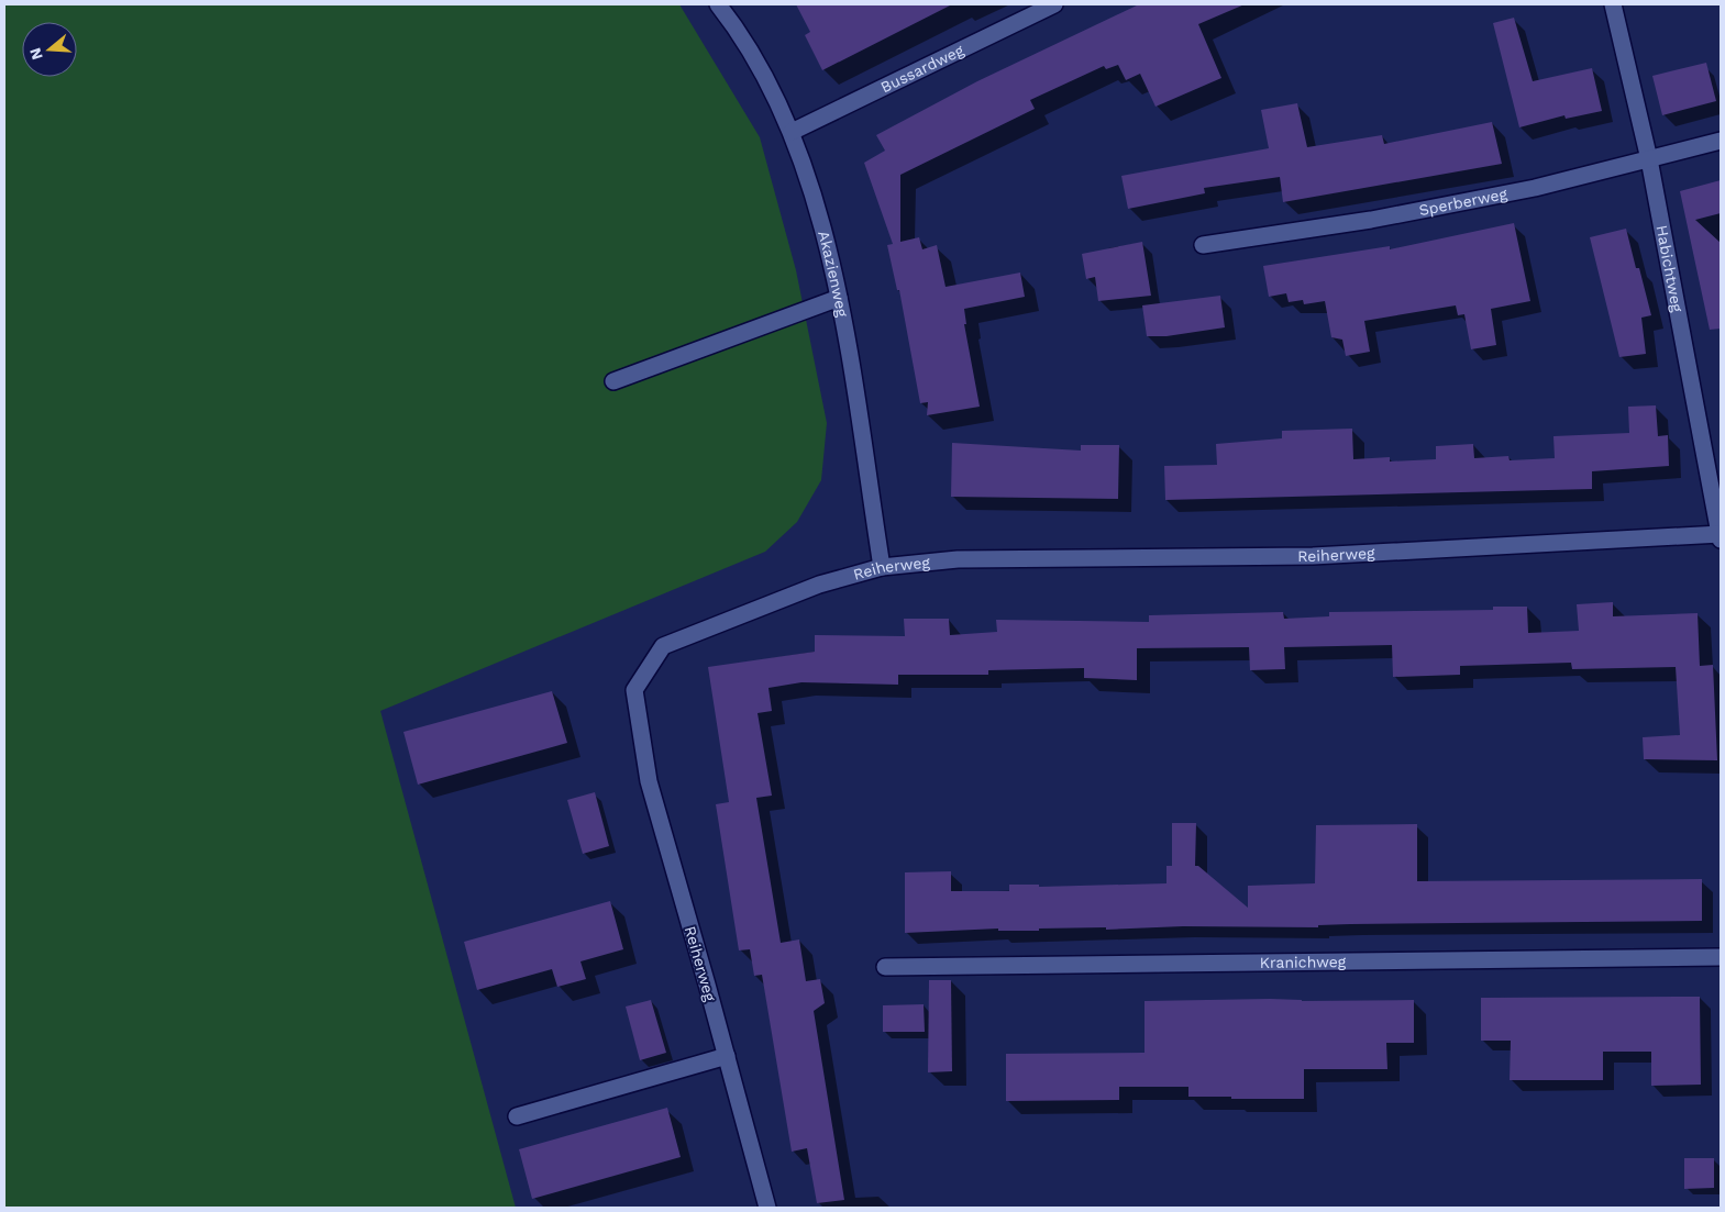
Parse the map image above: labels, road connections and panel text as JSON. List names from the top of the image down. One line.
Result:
{"streets":{"street":["Bussardweg","Sperberweg","Habichtweg","Akazienweg","Reiherweg","Kranichweg"]},"crossings":[["Bussardweg","Akazienweg"],["Sperberweg","Habichtweg"],["Habichtweg","Reiherweg"],["Akazienweg","Reiherweg"]],"north":"left"}
